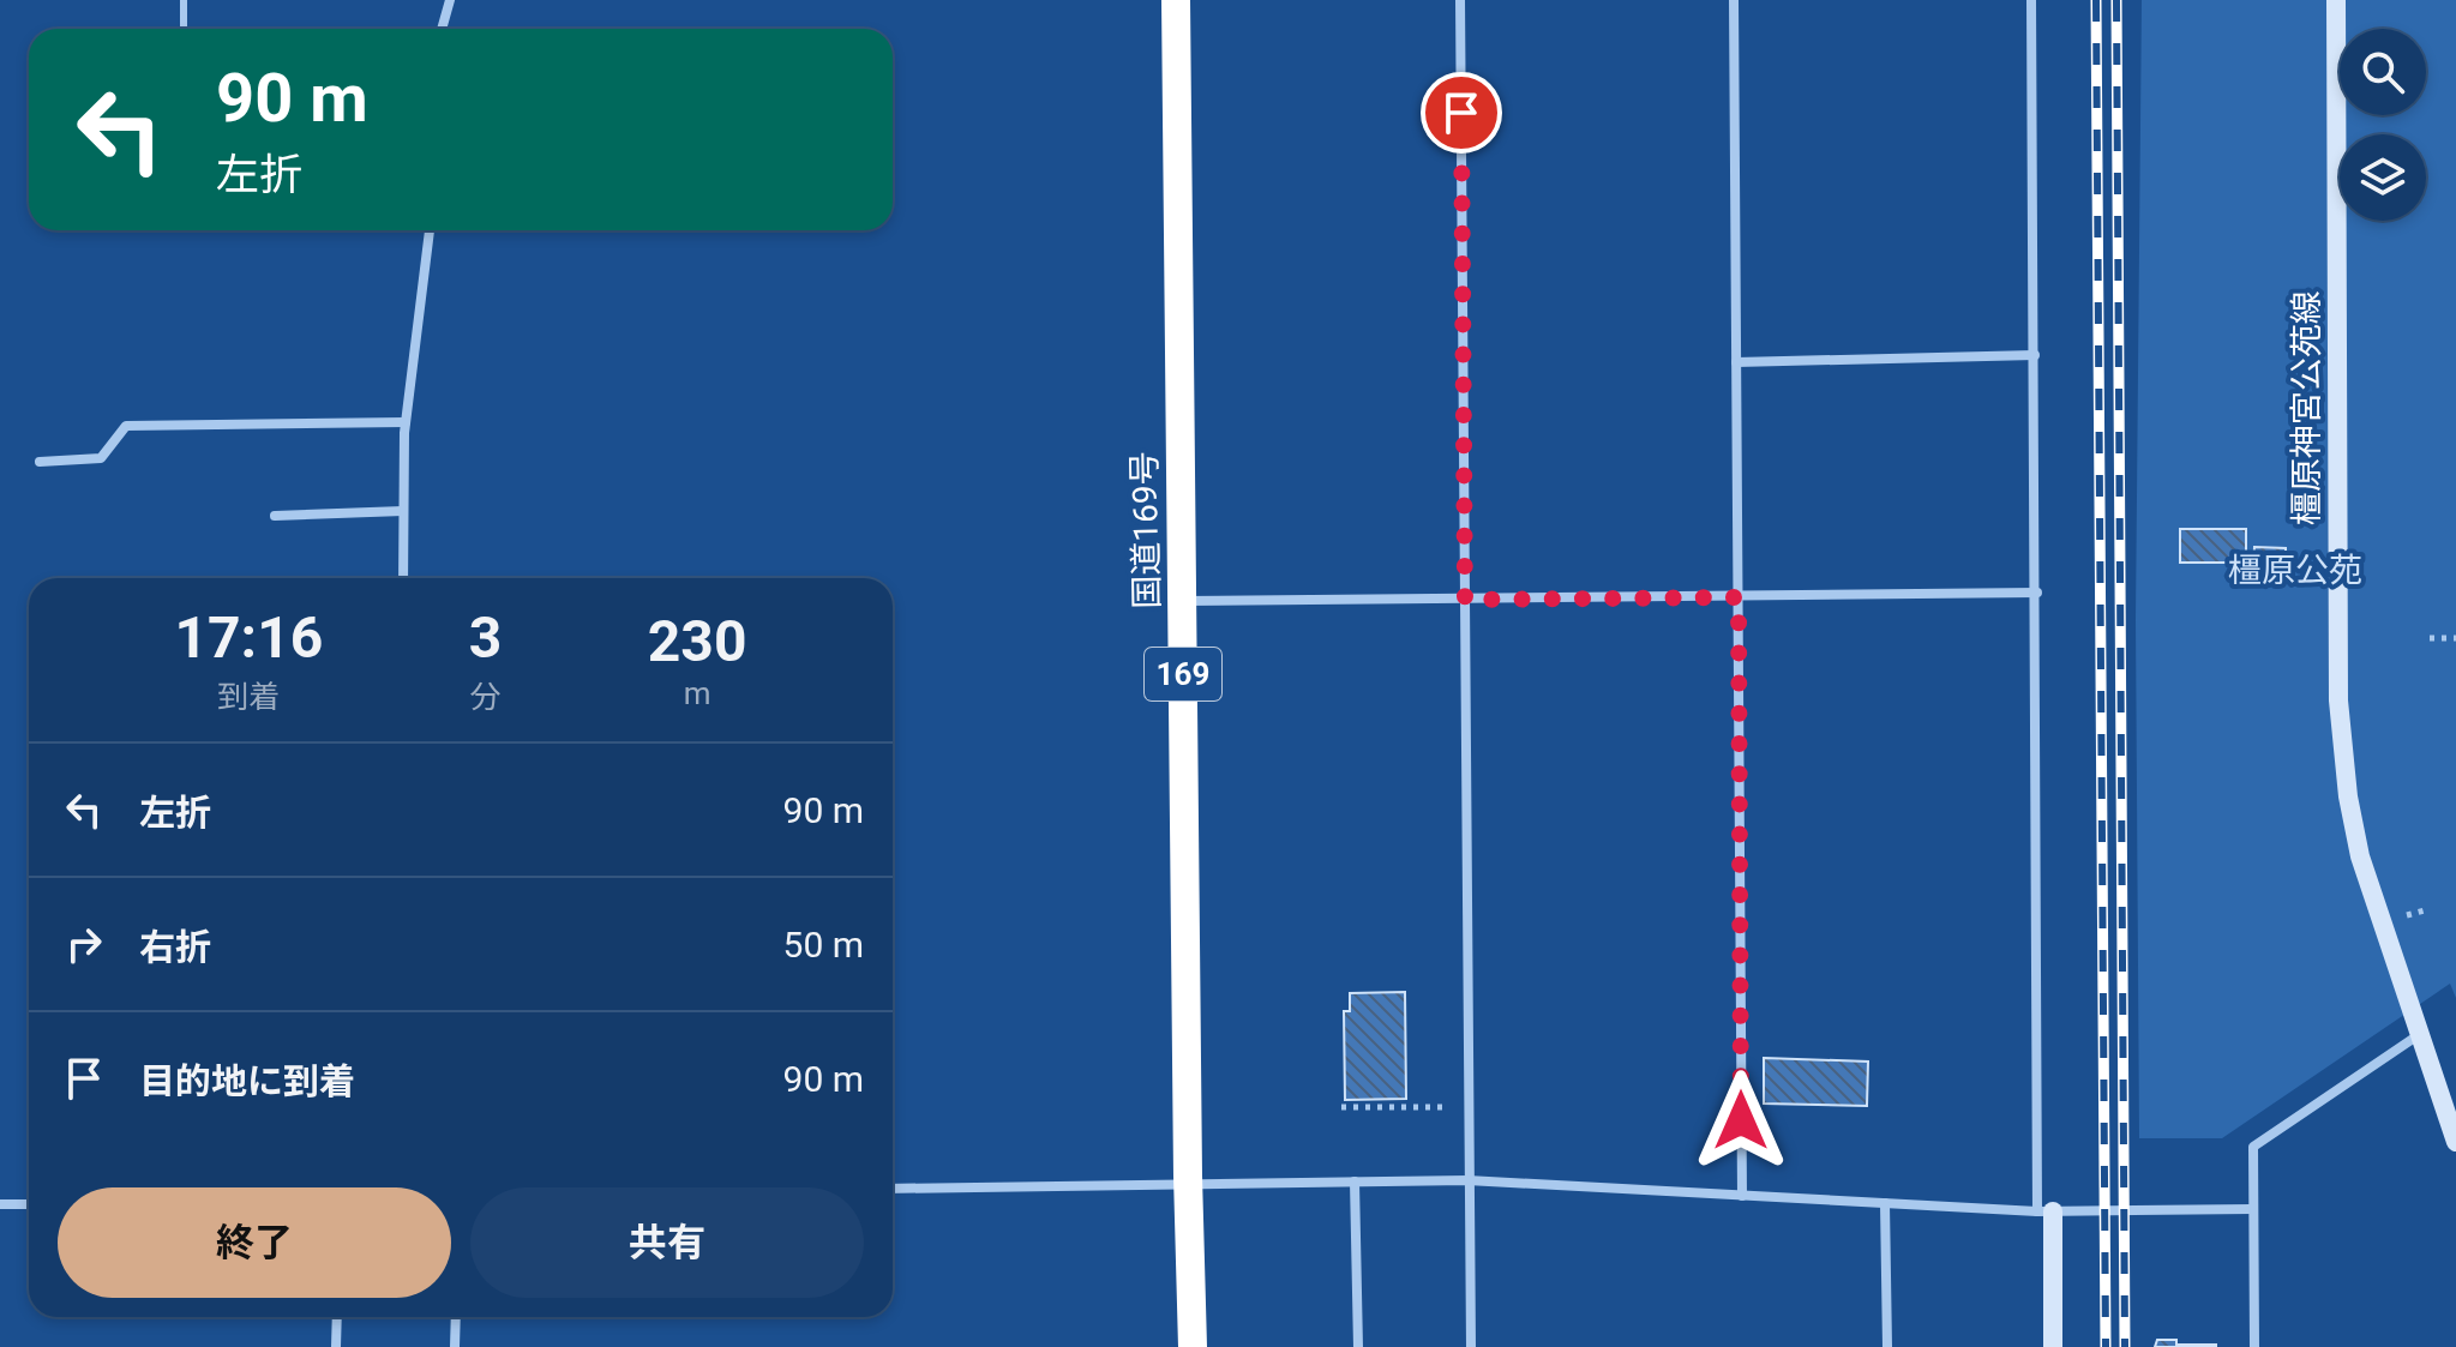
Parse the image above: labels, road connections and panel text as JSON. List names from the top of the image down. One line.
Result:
{"streets":{"highway":["国道169号","169"],"main road":["橿原神宮公苑線"]},"parks":["橿原公苑"],"page":{"turn":["90 m","左折"],"eta":["17:16","到着","3","分","230","m"],"list":[{"name":"左折","value":"90 m"},{"name":"右折","value":"50 m"},{"name":"目的地に到着","value":"90 m"}],"buttons":["終了","共有"]}}
